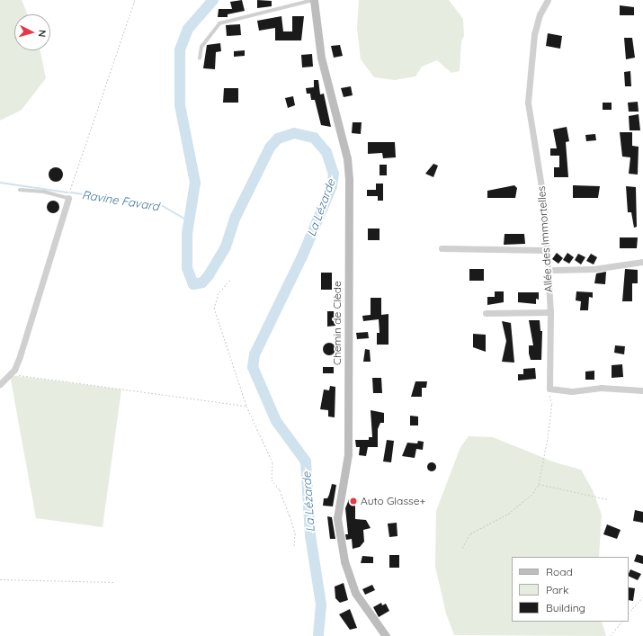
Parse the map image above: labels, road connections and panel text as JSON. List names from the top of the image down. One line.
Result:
{"streets":{"main road":["Chemin de Clède"],"street":["Allée des Immortelles"]},"water":["Ravine Favard","La Lézarde"],"places":["Auto Glasse+"],"legend":["Road","Park","Building"],"north":"right"}
